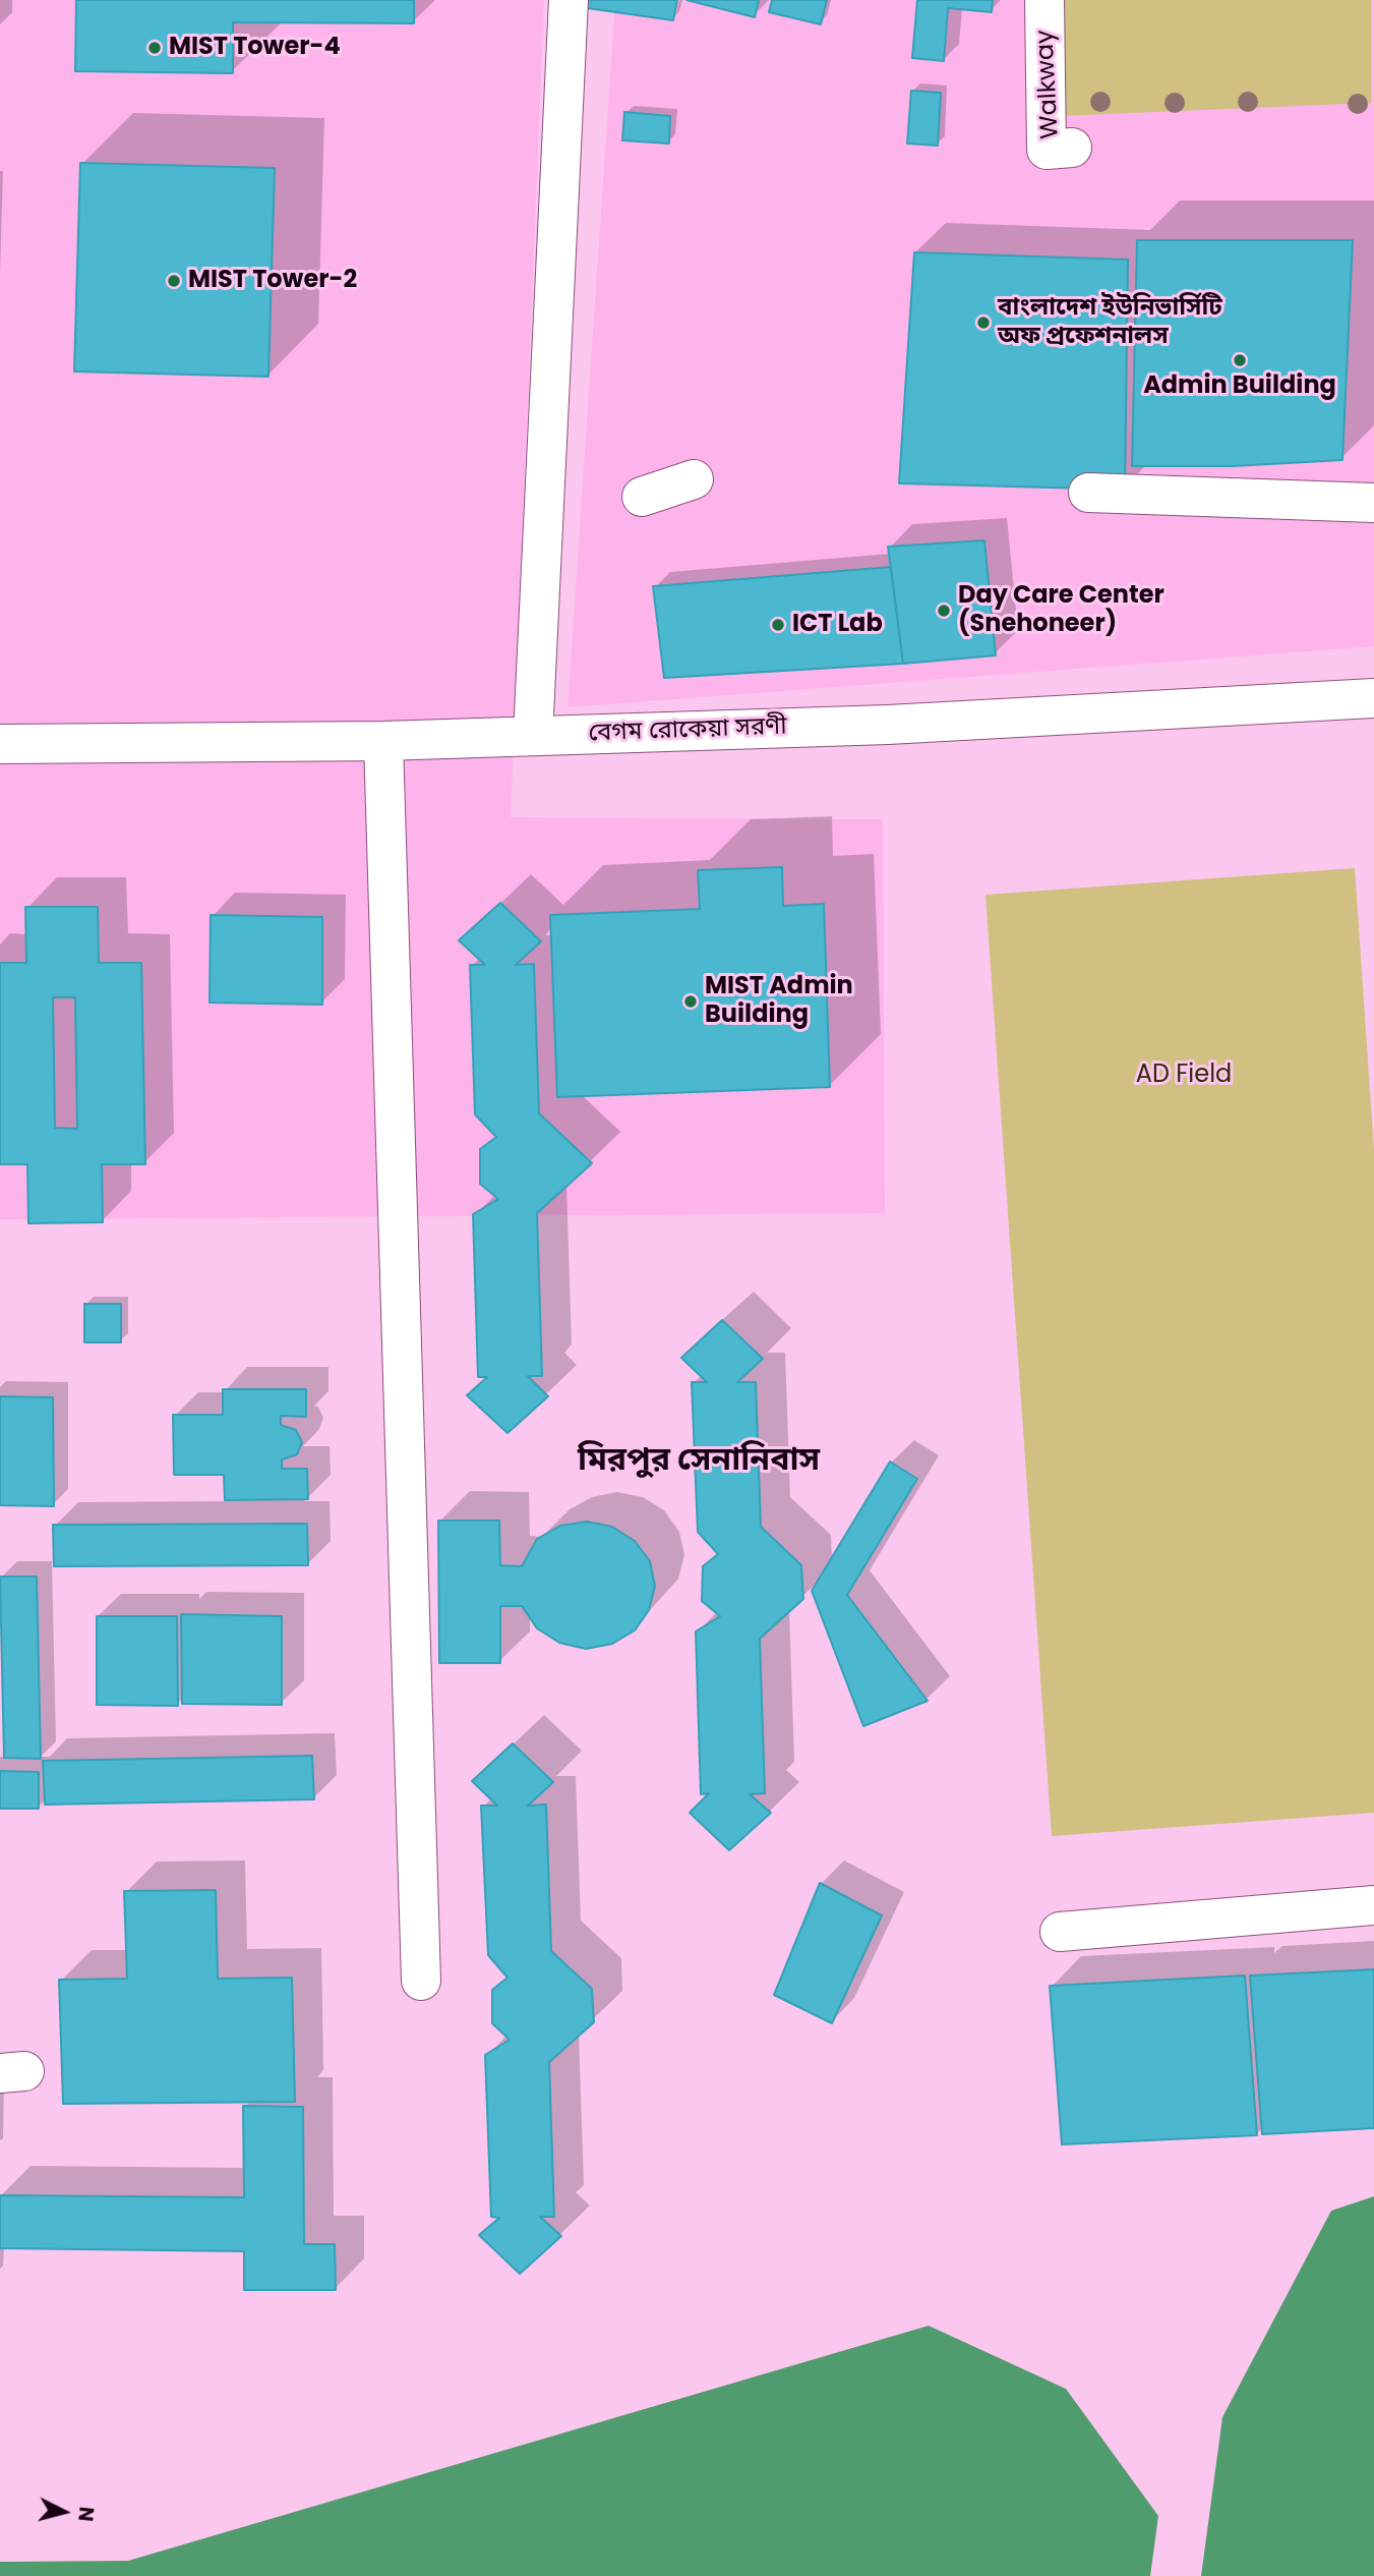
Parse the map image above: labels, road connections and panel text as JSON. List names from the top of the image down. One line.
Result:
{"streets":{"street":["Walkway","বেগম রোকেয়া সরণী"]},"districts":["মিরপুর সেনানিবাস"],"parks":["AD Field"],"places":["MIST Tower-4","MIST Tower-2","বাংলাদেশ ইউনিভার্সিটি অফ প্রফেশনালস","Admin Building","Day Care Center (Snehoneer)","ICT Lab","MIST Admin Building"],"north":"right"}
